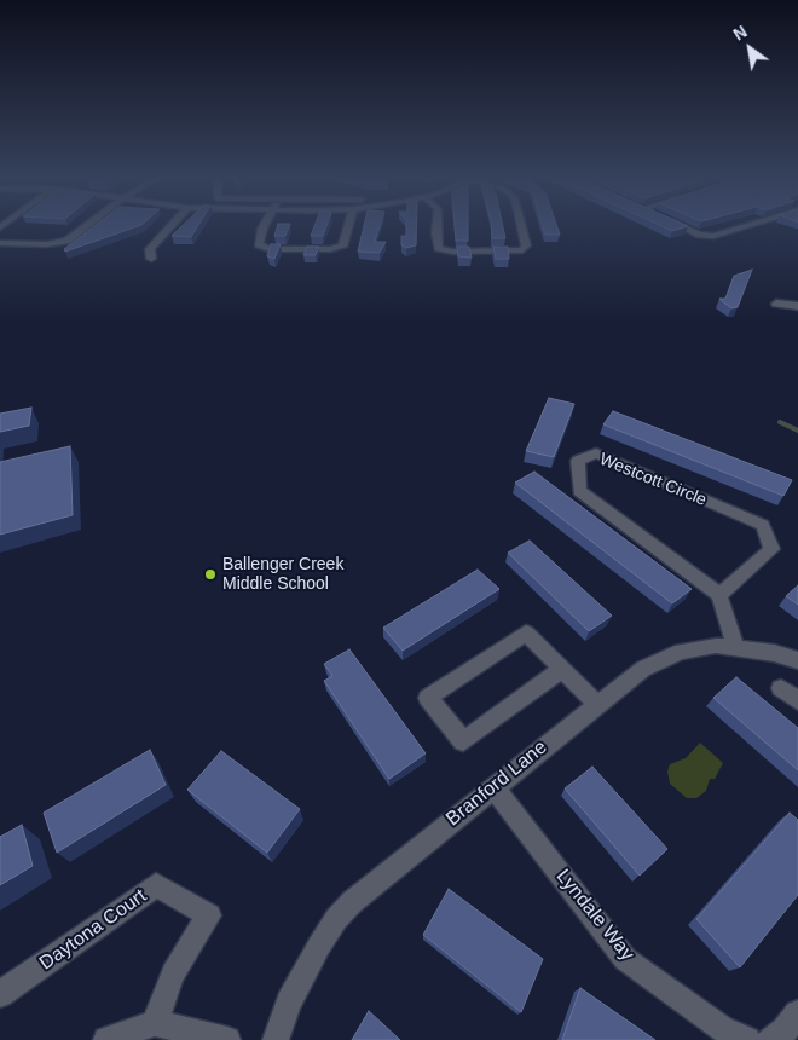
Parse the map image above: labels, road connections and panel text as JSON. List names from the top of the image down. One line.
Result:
{"streets":{"street":["Westcott Circle","Branford Lane","Lyndale Way","Daytona Court"]},"crossings":[["Branford Lane","Lyndale Way"]],"places":["Ballenger Creek Middle School"],"north":"top left"}
